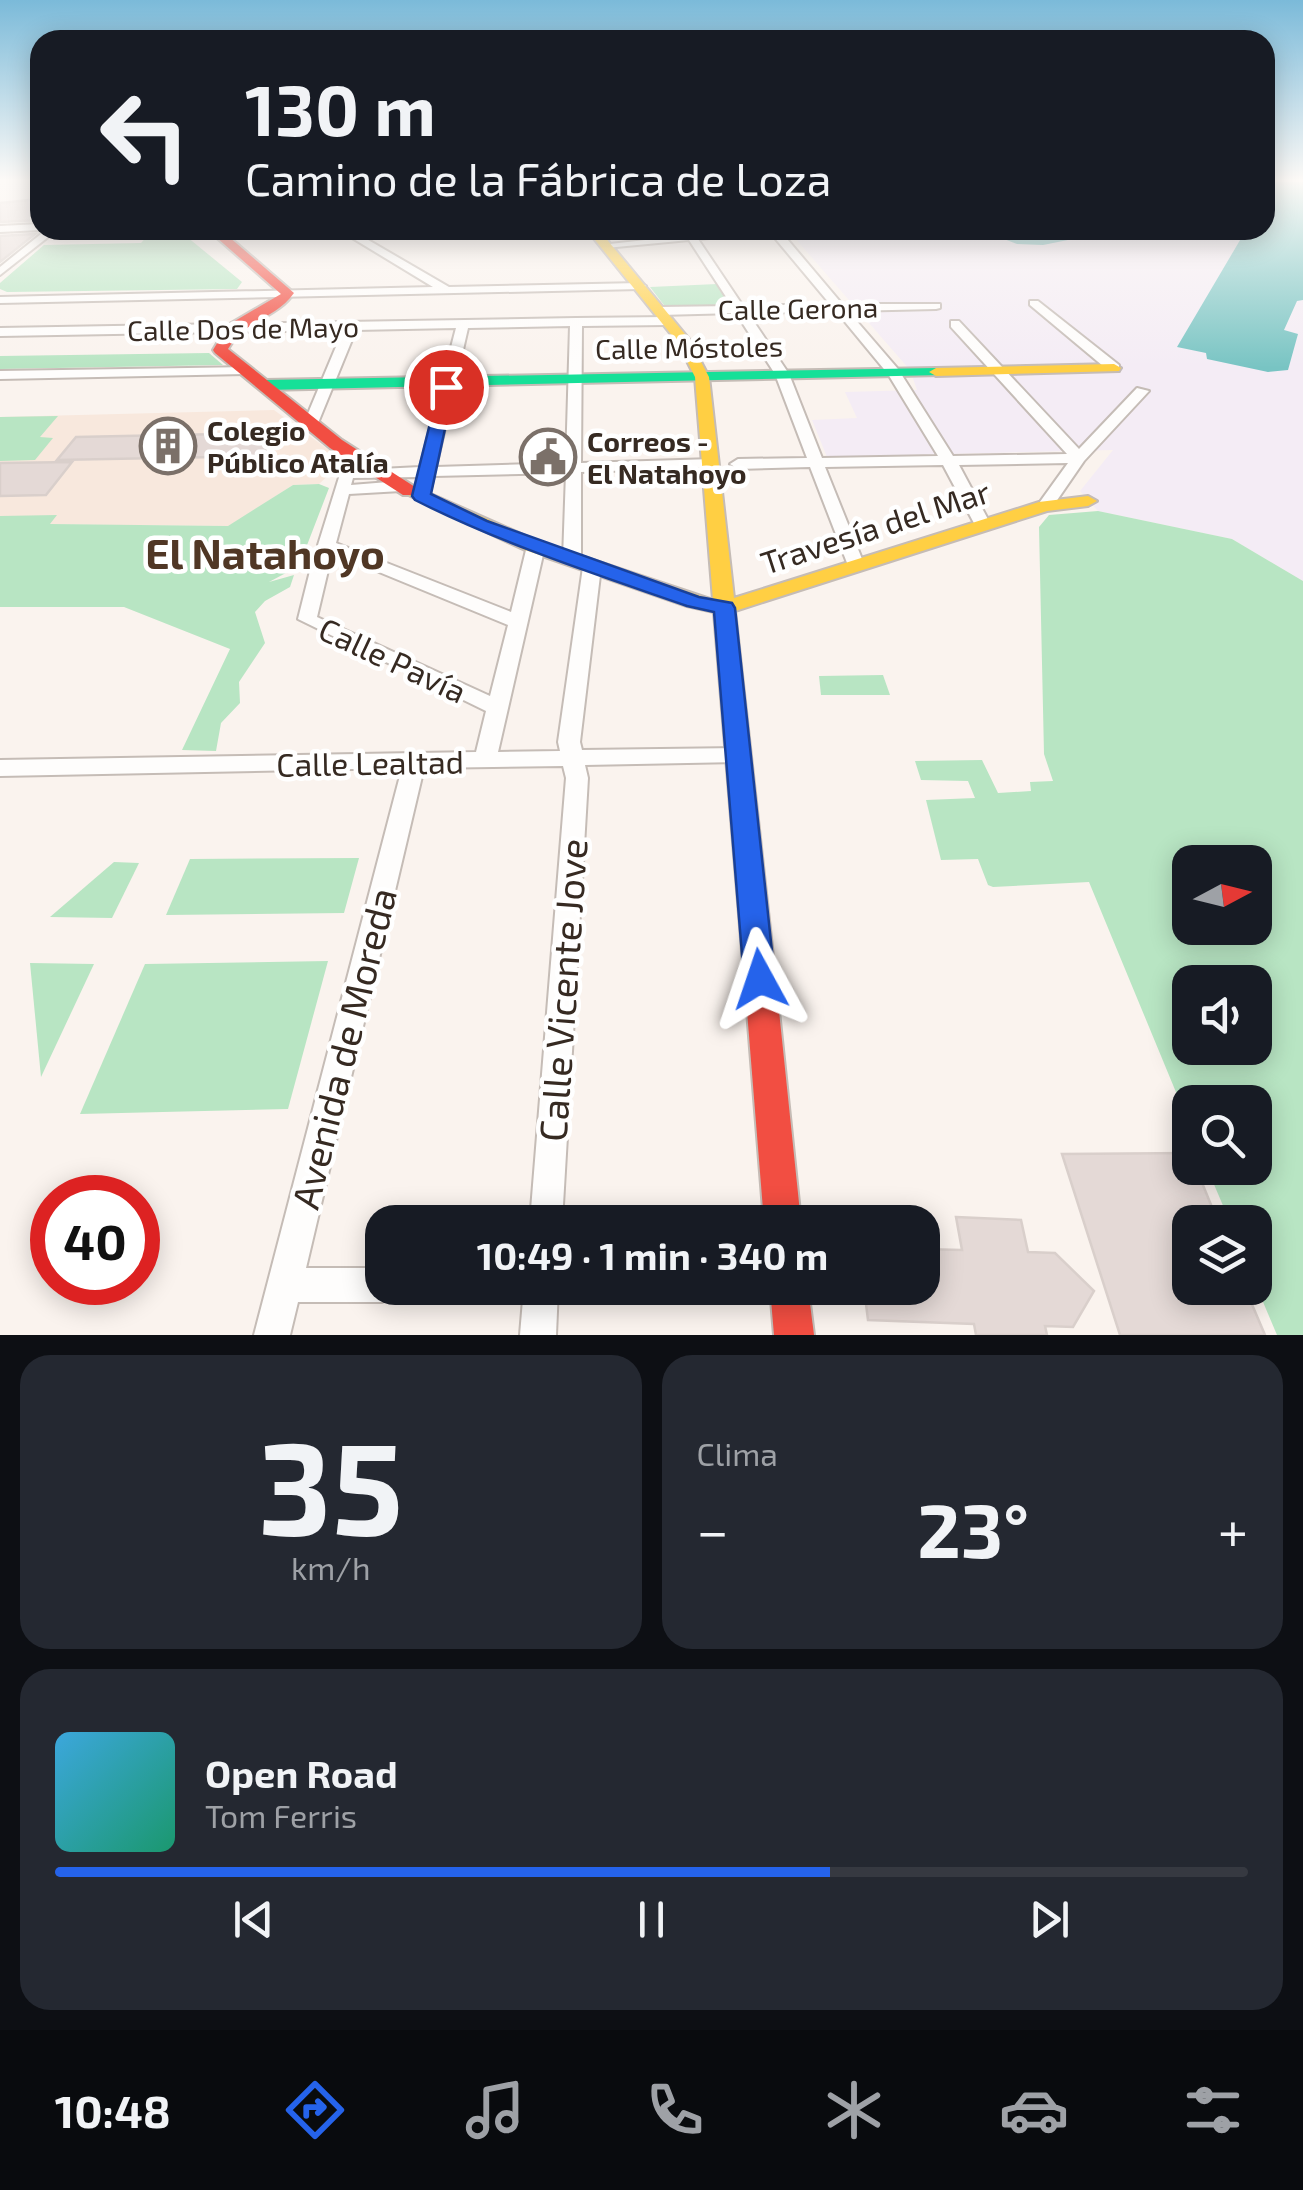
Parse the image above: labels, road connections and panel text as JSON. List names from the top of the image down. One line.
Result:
{"streets":{"street":["Calle Gerona","Calle Dos de Mayo","Calle Móstoles","Travesía del Mar","Calle Pavía","Calle Lealtad","Calle Vicente Jove","Avenida de Moreda"]},"crossings":[["Calle Gerona","Calle Dos de Mayo"],["Calle Dos de Mayo","Calle Vicente Jove"],["Calle Móstoles","Calle Vicente Jove"],["Calle Lealtad","Calle Vicente Jove"],["Calle Lealtad","Avenida de Moreda"]],"districts":["El Natahoyo"],"places":{"building":["Colegio Público Atalía"],"public building":["Correos - El Natahoyo"]},"north":"right","page":{"turn":["130 m","Camino de la Fábrica de Loza"],"limit":"40","trip":"10:49 · 1 min · 340 m","tile":[["35","km/h"],"Clima"],"heat":["−","23°","+"],"song":["Open Road","Tom Ferris"],"tabs":"10:48"}}
